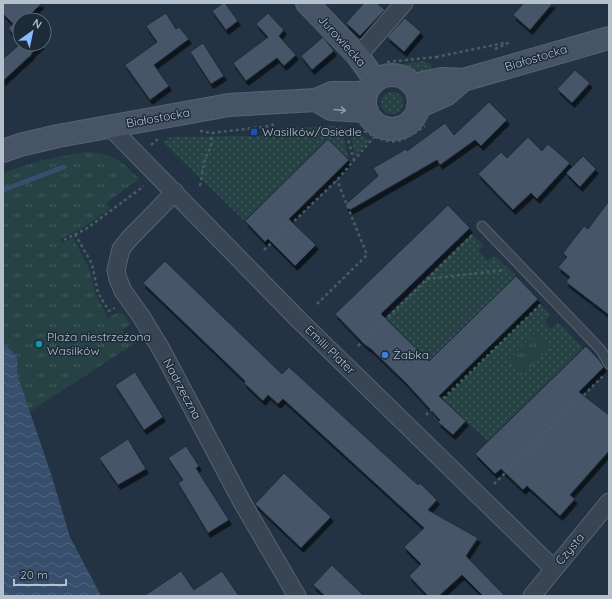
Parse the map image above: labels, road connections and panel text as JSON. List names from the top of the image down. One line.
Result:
{"streets":{"main road":["Jurowiecka","Białostocka"],"street":["Emilii Plater","Nadrzeczna","Czysta"]},"crossings":[["Jurowiecka","Białostocka"],["Białostocka","Emilii Plater"],["Emilii Plater","Nadrzeczna"],["Emilii Plater","Czysta"]],"places":{"transit":["Wasilków/Osiedle"],"other":["Plaża niestrzeżona Wasilków","Żabka"]},"scale_bar":"20 m","north":"top right"}
